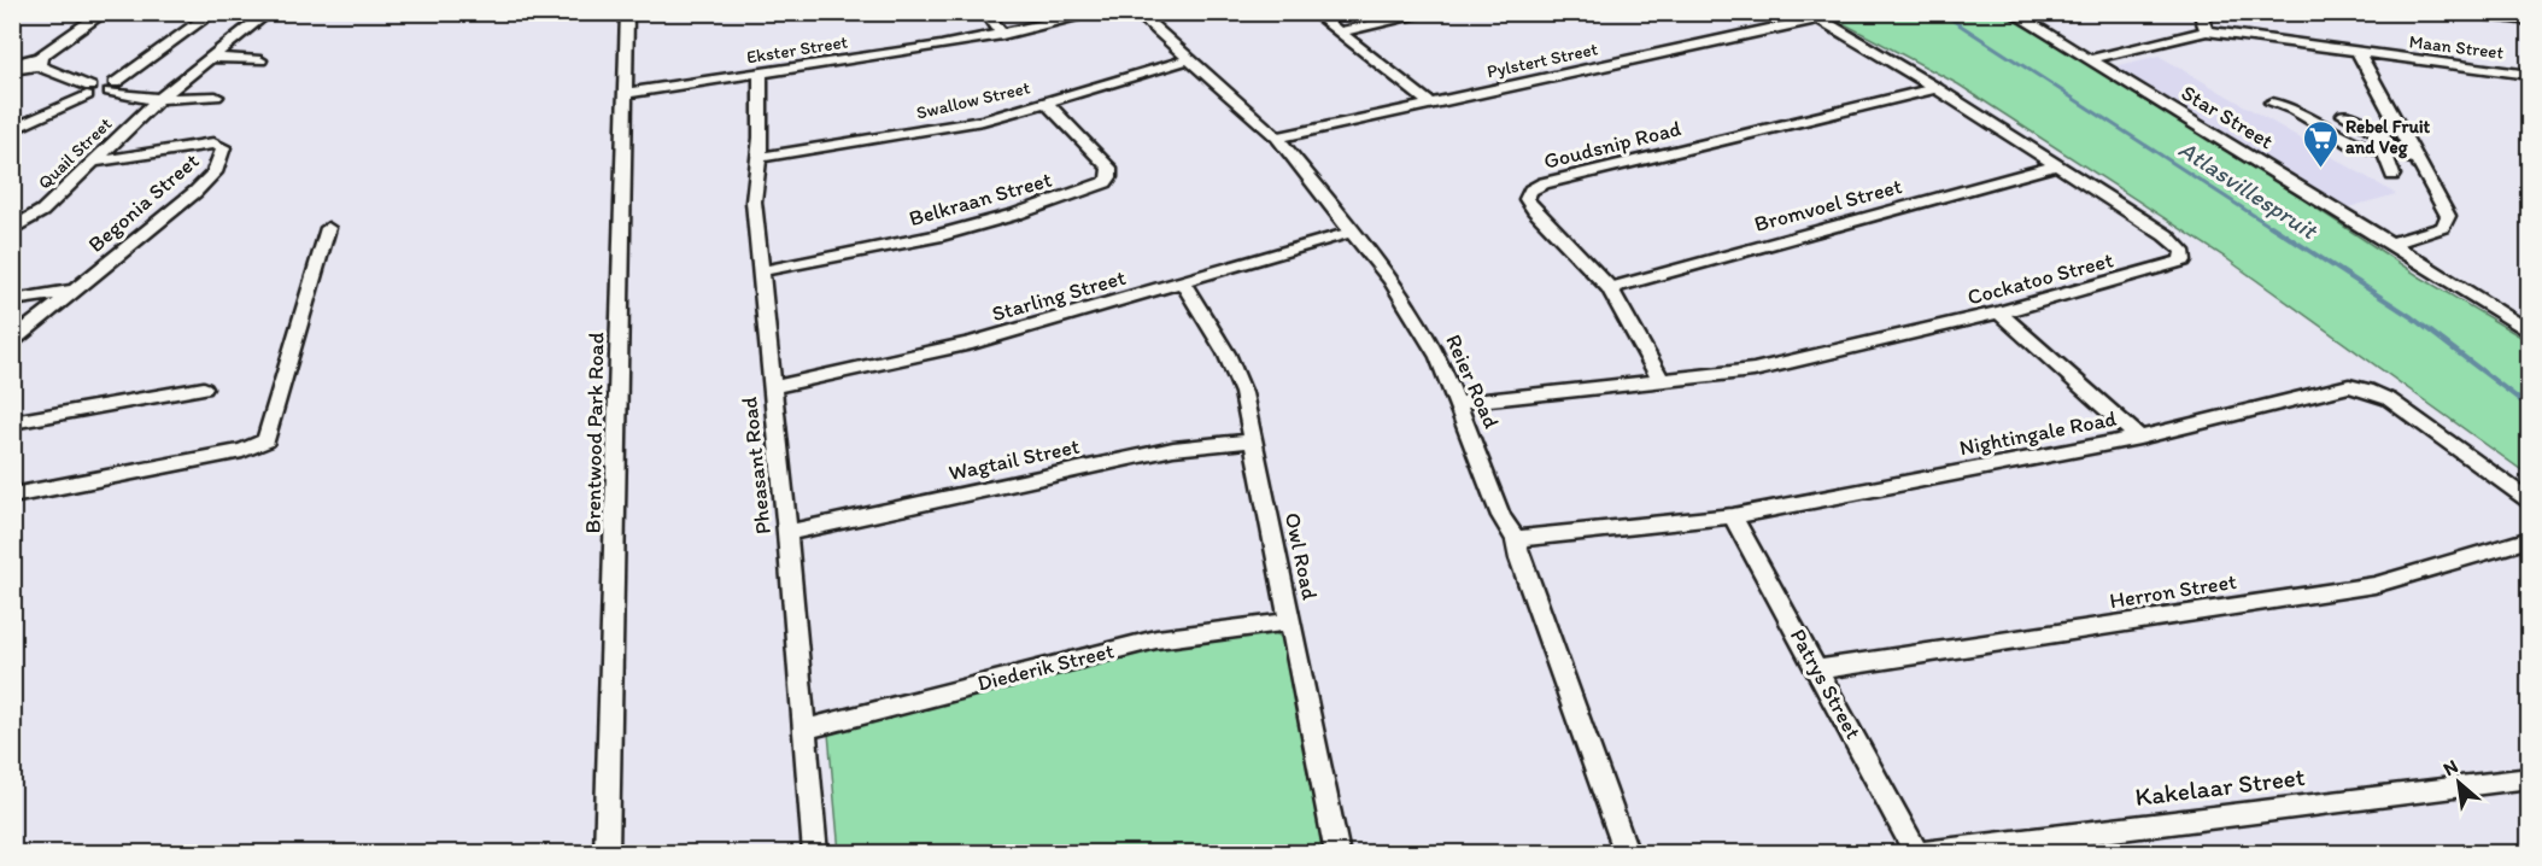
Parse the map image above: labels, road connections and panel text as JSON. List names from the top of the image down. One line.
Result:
{"streets":{"street":["Maan Street","Ekster Street","Pylstert Street","Swallow Street","Star Street","Goudsnip Road","Quail Street","Belkraan Street","Begonia Street","Bromvoel Street","Cockatoo Street","Starling Street","Reier Road","Brentwood Park Road","Nightingale Road","Wagtail Street","Pheasant Road","Owl Road","Herron Street","Diederik Street","Patrys Street","Kakelaar Street"]},"crossings":[["Maan Street","Star Street"],["Ekster Street","Brentwood Park Road"],["Ekster Street","Pheasant Road"],["Pylstert Street","Cockatoo Street"],["Pylstert Street","Reier Road"],["Swallow Street","Belkraan Street"],["Swallow Street","Reier Road"],["Swallow Street","Pheasant Road"],["Goudsnip Road","Bromvoel Street"],["Goudsnip Road","Cockatoo Street"],["Quail Street","Begonia Street"],["Belkraan Street","Pheasant Road"],["Bromvoel Street","Cockatoo Street"],["Cockatoo Street","Reier Road"],["Starling Street","Reier Road"],["Starling Street","Pheasant Road"],["Starling Street","Owl Road"],["Reier Road","Nightingale Road"],["Nightingale Road","Patrys Street"],["Wagtail Street","Pheasant Road"],["Wagtail Street","Owl Road"],["Pheasant Road","Diederik Street"],["Owl Road","Diederik Street"],["Herron Street","Patrys Street"],["Patrys Street","Kakelaar Street"]],"water":["Atlasvillespruit"],"places":{"supermarket":["Rebel Fruit and Veg"]},"north":"top left"}
